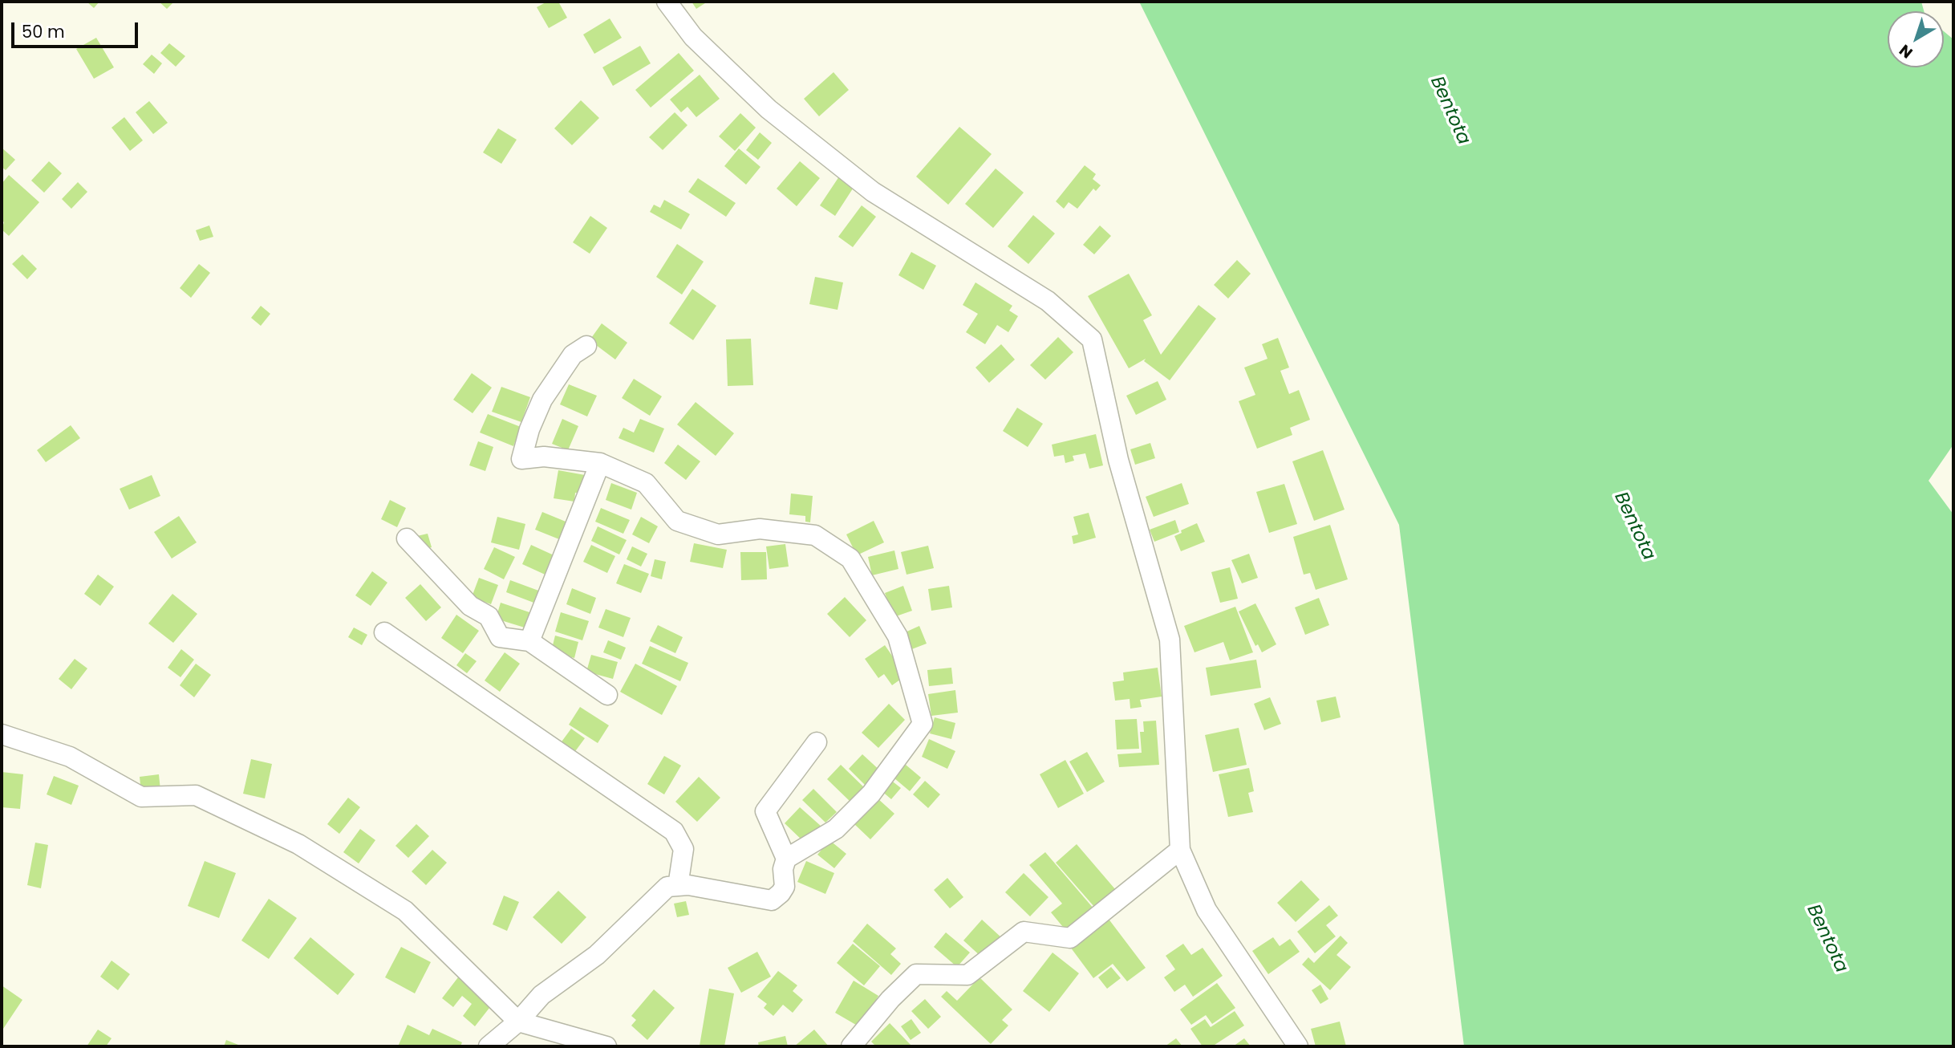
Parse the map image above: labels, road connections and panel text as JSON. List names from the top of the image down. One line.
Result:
{"water":["Bentota"],"scale_bar":"50 m","north":"bottom left"}
